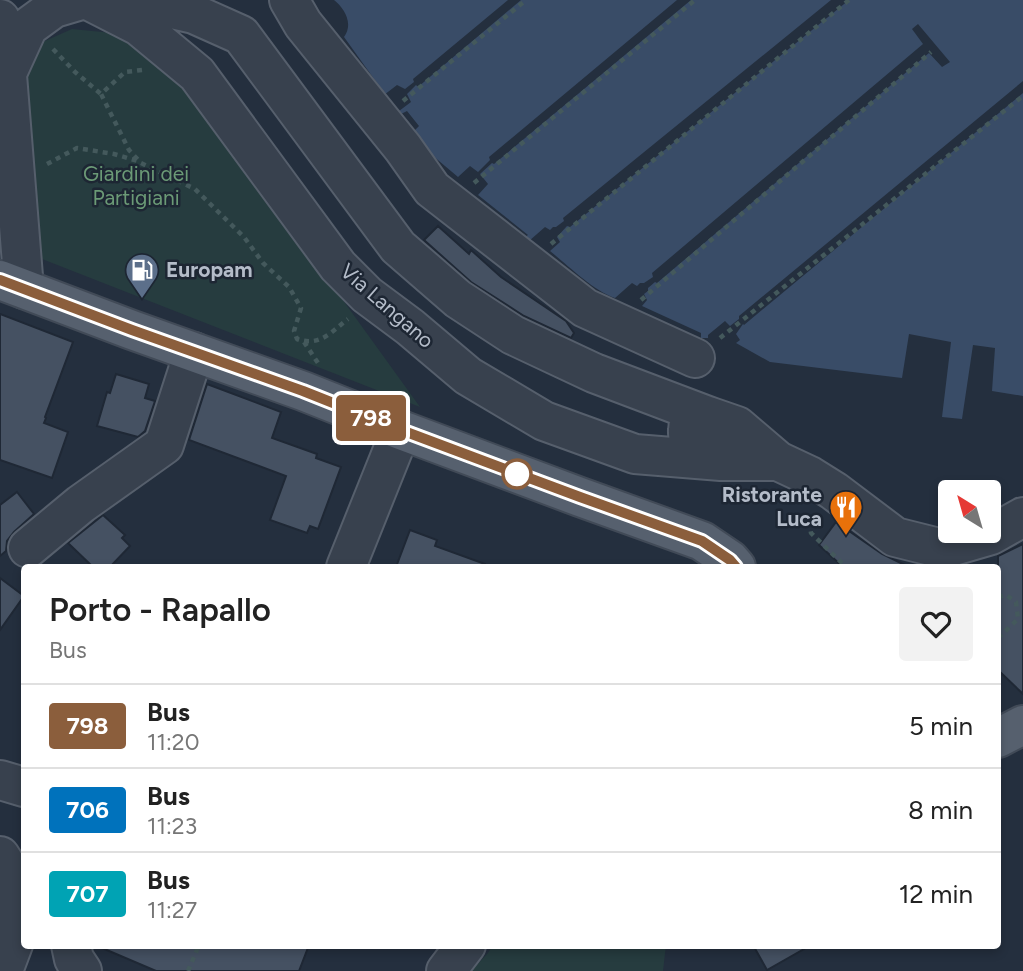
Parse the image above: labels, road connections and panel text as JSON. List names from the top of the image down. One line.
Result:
{"streets":{"street":["Via Langano"]},"parks":["Giardini dei Partigiani"],"places":{"fuel station":["Europam"],"restaurant":["Ristorante Luca"]},"lines":["bus line 798"],"north":"top left","page":{"on_map":"798","heading":["Porto - Rapallo","Bus"],"list":[{"mark":"798","name":"Bus","note":"11:20","value":"5 min"},{"mark":"706","name":"Bus","note":"11:23","value":"8 min"},{"mark":"707","name":"Bus","note":"11:27","value":"12 min"}]}}
